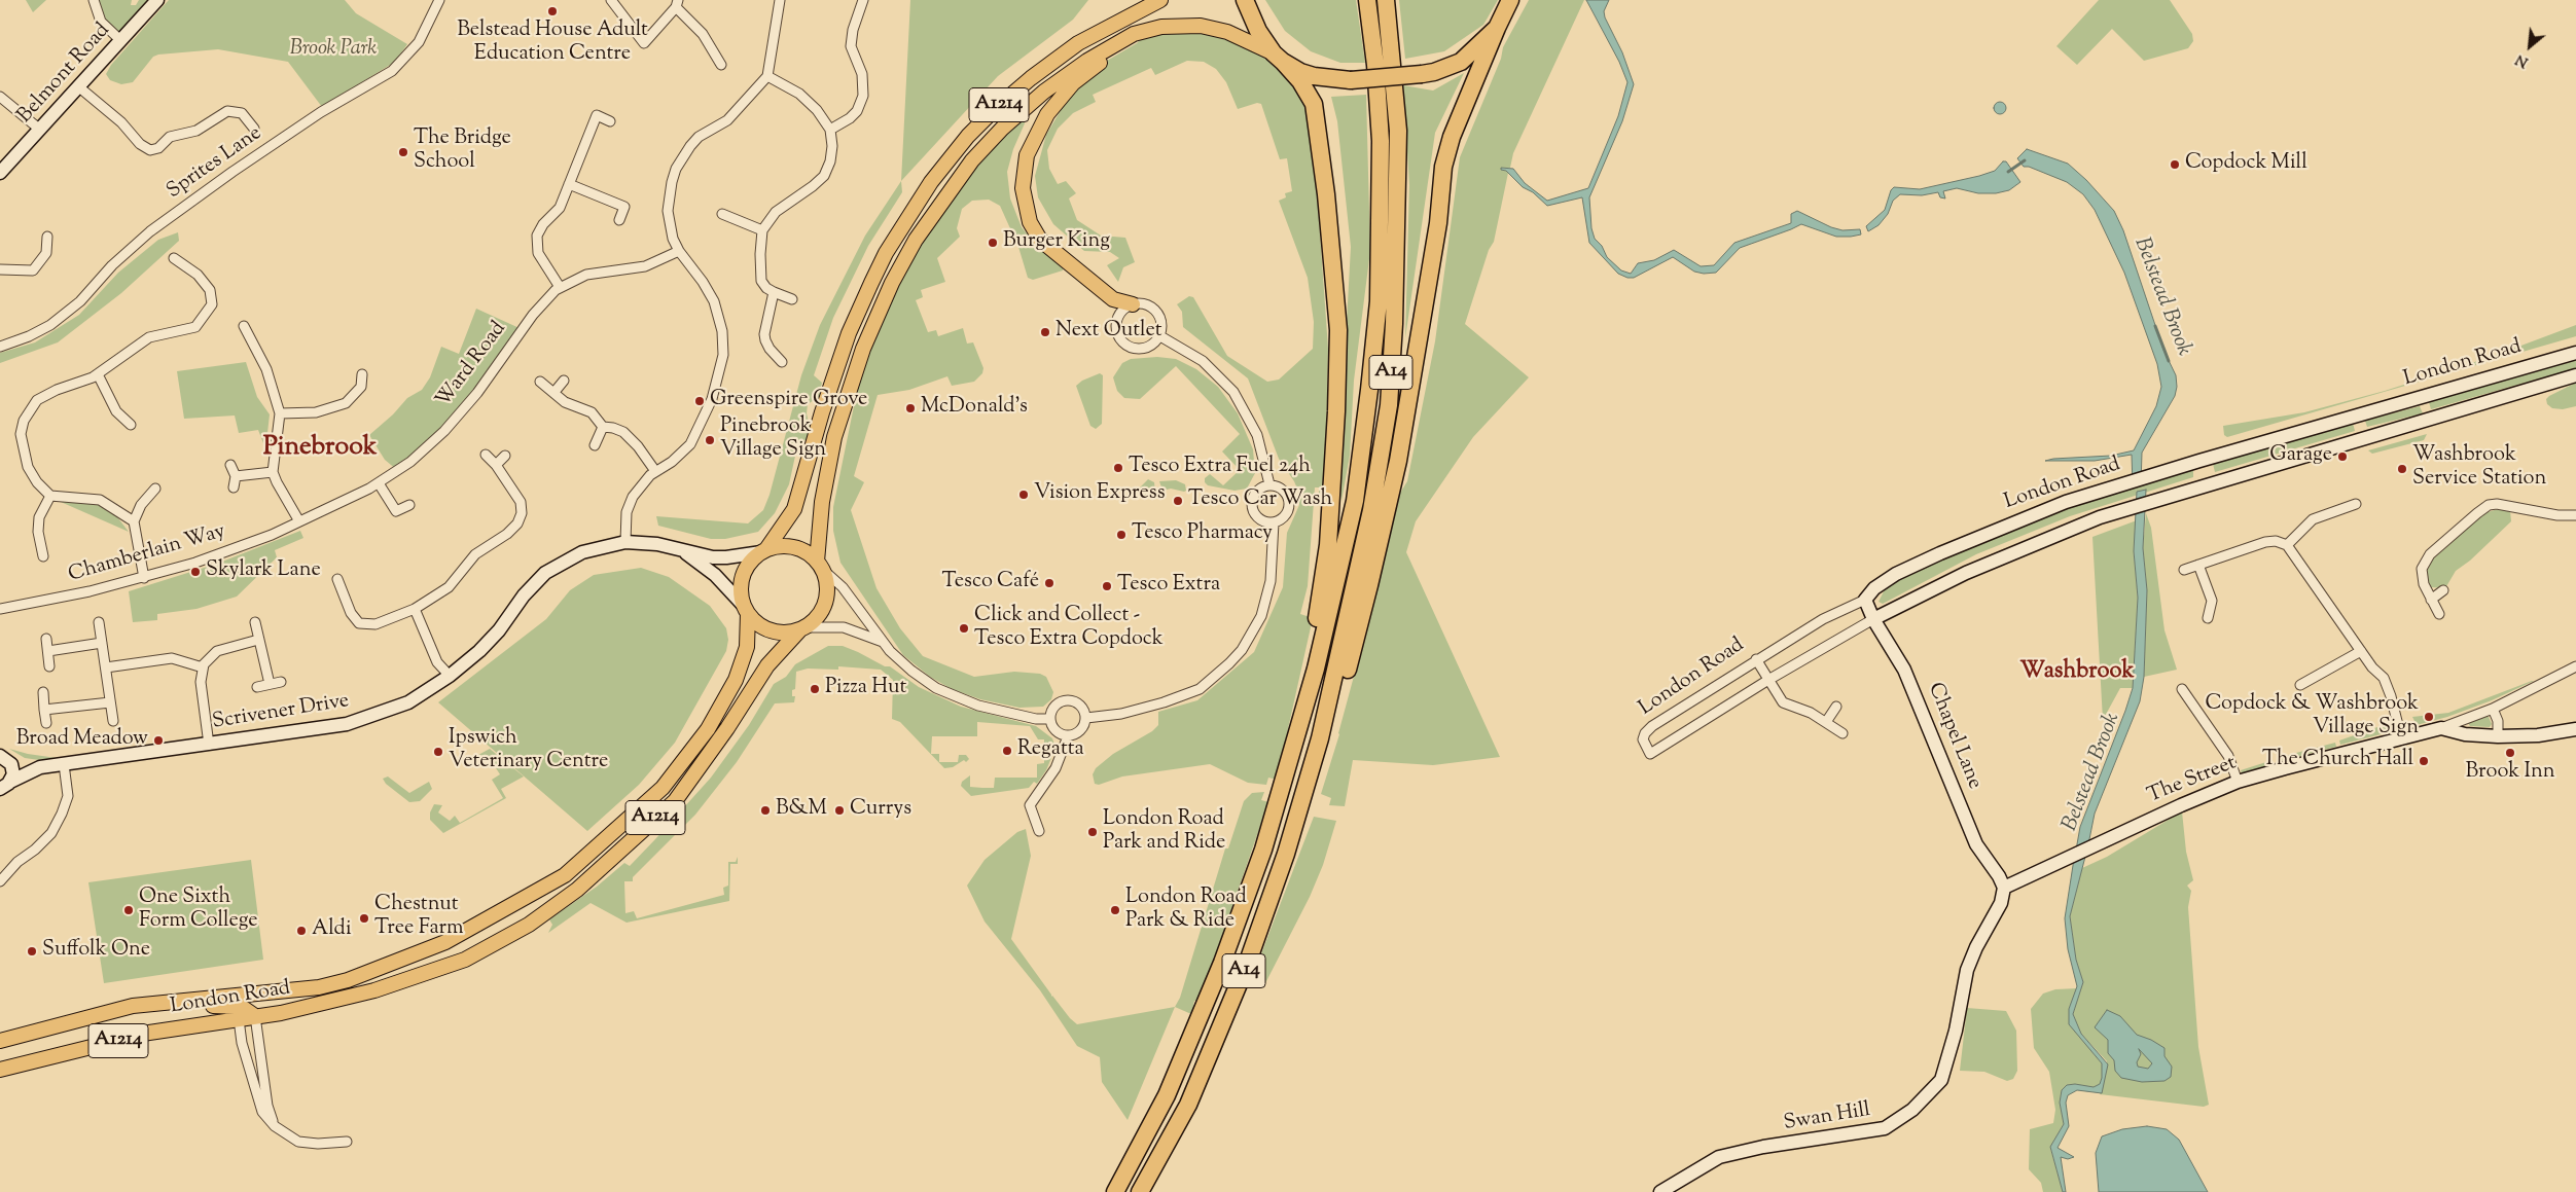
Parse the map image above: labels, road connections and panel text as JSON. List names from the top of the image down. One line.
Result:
{"streets":{"highway":["A14"],"main road":["A1214","London Road"],"street":["Belmont Road","Sprites Lane","Ward Road","Chamberlain Way","Scrivener Drive","Chapel Lane","The Street","Swan Hill"]},"crossings":[["A1214","London Road"],["A1214","A14"],["A1214","Scrivener Drive"],["London Road","Scrivener Drive"],["London Road","Chapel Lane"],["Ward Road","Chamberlain Way"],["Chapel Lane","The Street"],["Chapel Lane","Swan Hill"],["The Street","Swan Hill"]],"districts":["Pinebrook","Washbrook"],"water":["Belstead Brook"],"parks":["Brook Park"],"places":["Belstead House Adult Education Centre","The Bridge School","Copdock Mill","Burger King","Next Outlet","Greenspire Grove","McDonald's","Pinebrook Village Sign","Garage","Tesco Extra Fuel 24h","Washbrook Service Station","Vision Express","Tesco Car Wash","Tesco Pharmacy","Skylark Lane","Tesco Café","Tesco Extra","Click and Collect - Tesco Extra Copdock","Pizza Hut","Copdock & Washbrook Village Sign","Broad Meadow","Regatta","Ipswich Veterinary Centre","Brook Inn","The Church Hall","B&M","Currys","London Road Park and Ride","One Sixth Form College","London Road Park & Ride","Chestnut Tree Farm","Aldi","Suffolk One"],"north":"bottom left"}
